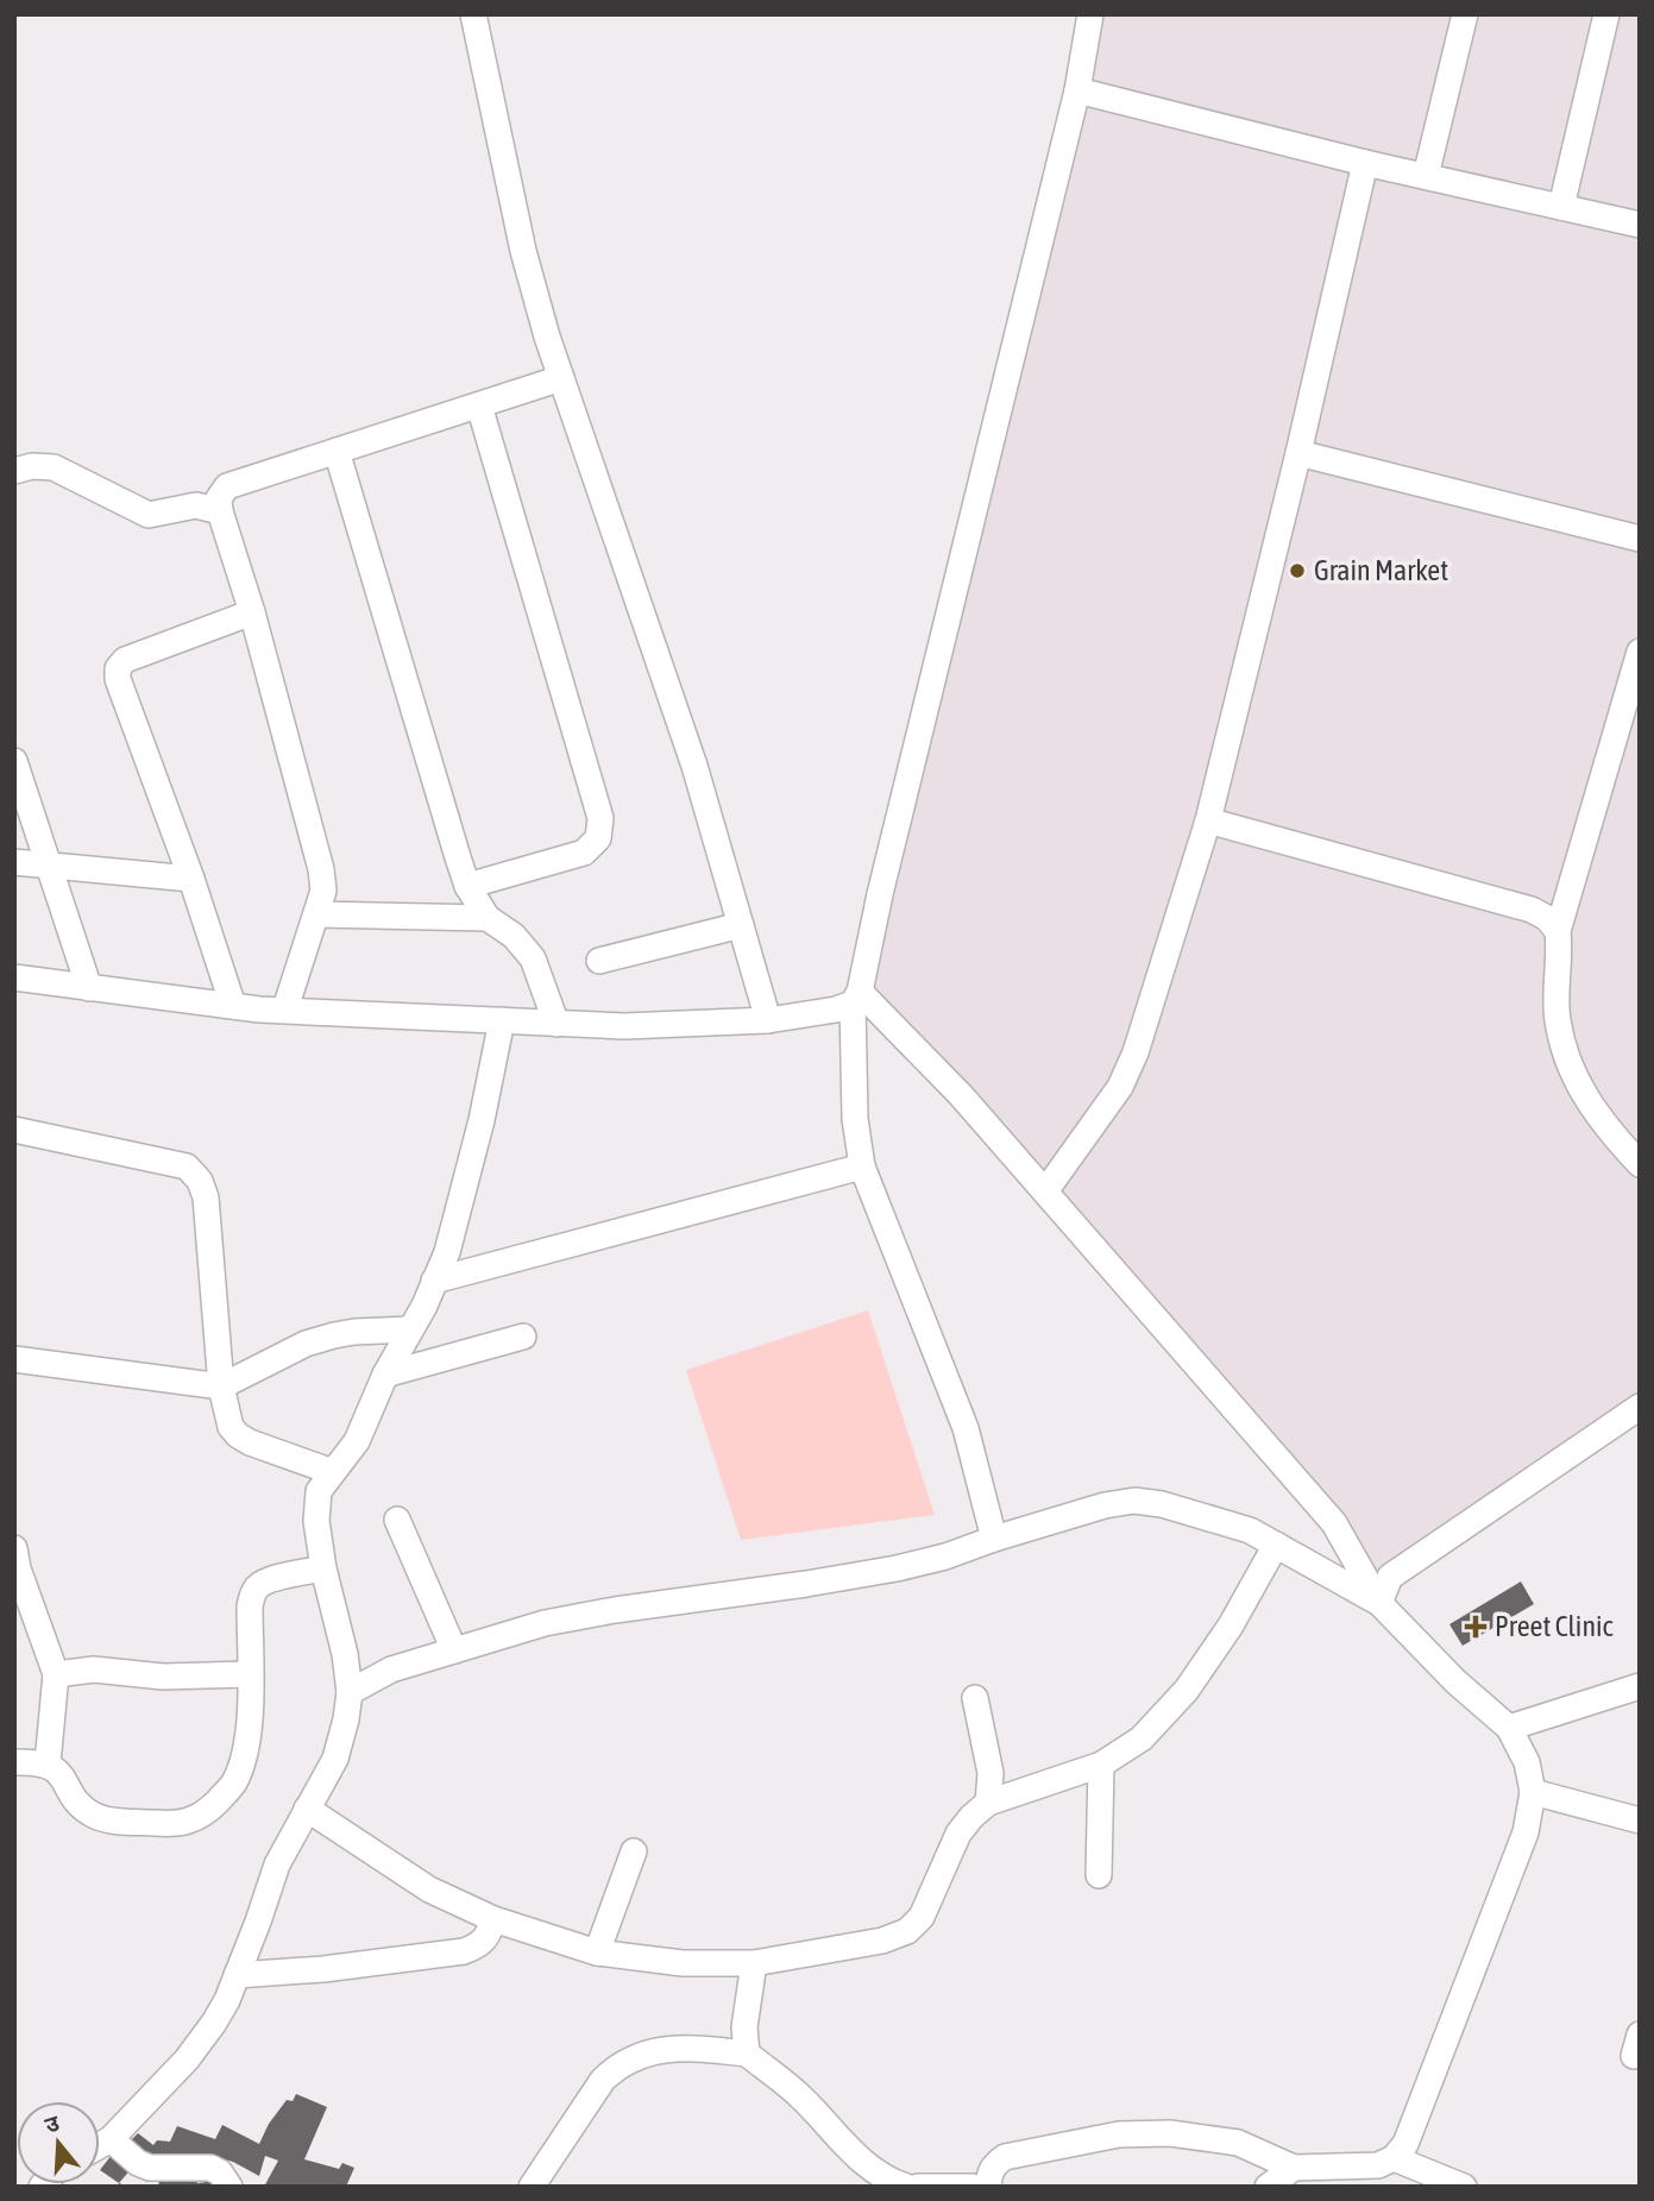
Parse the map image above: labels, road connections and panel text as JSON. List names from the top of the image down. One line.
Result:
{"places":{"other":["Grain Market"],"health":["Preet Clinic"]},"north":"top"}
